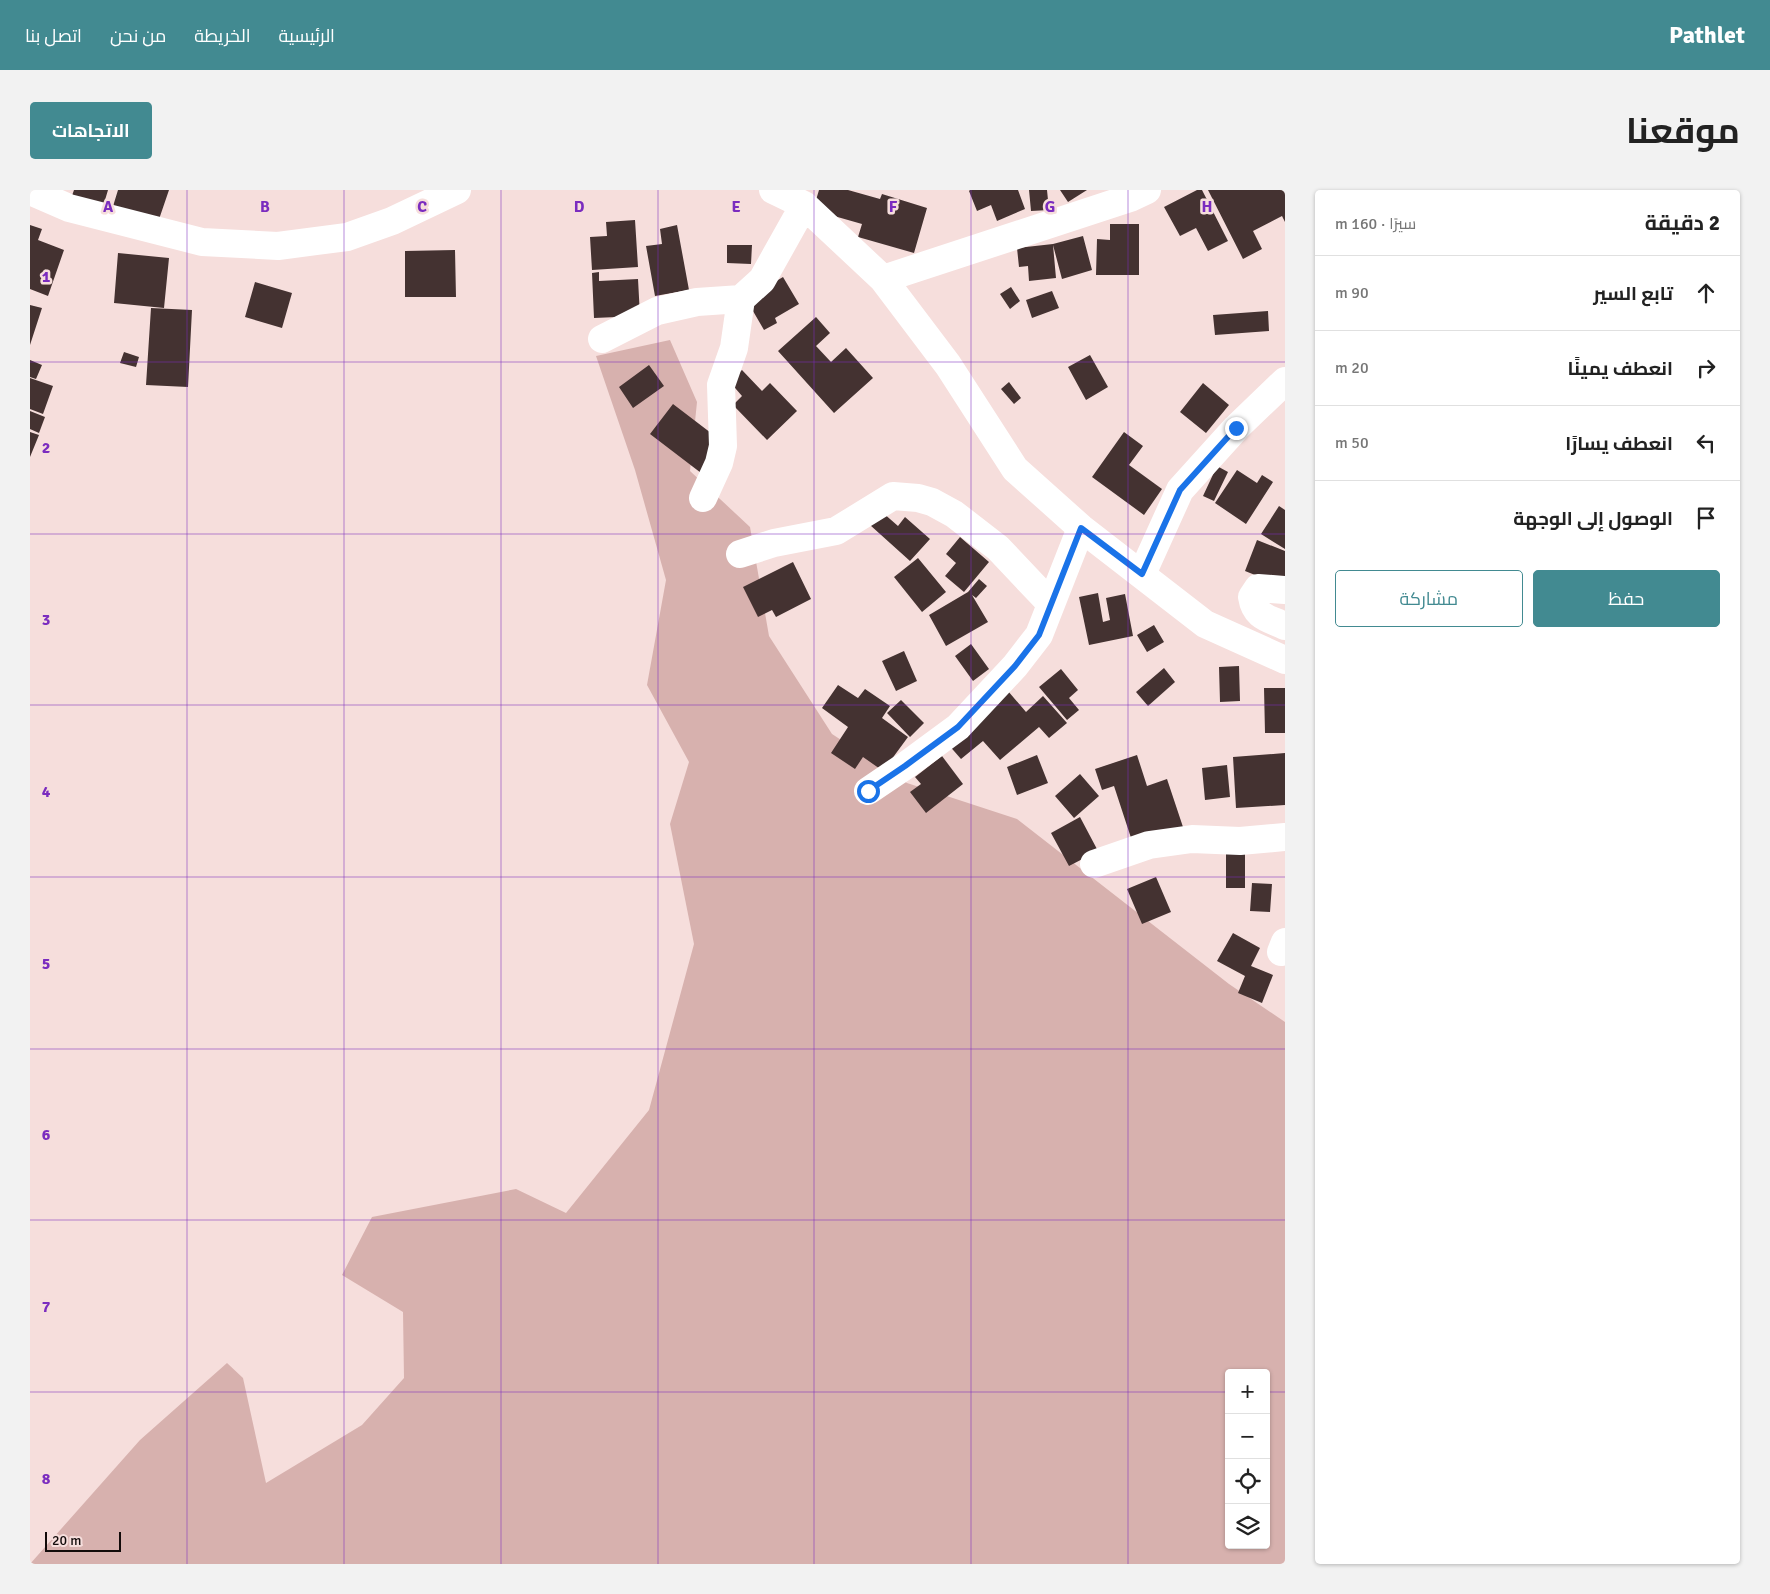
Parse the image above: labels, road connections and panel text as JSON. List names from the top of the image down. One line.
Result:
{"scale_bar":"20 m","page":{"header":"Pathlet","nav":["الرئيسية","الخريطة","من نحن","اتصل بنا"],"title":"موقعنا","buttons":["الاتجاهات",["حفظ","مشاركة"]],"heading":["2 دقيقة","سيرًا · 160 m"],"list":[["تابع السير","90 m"],["انعطف يمينًا","20 m"],["انعطف يسارًا","50 m"],"الوصول إلى الوجهة"],"map_buttons":["+","−"],"scale":"20 m"},"grid":{"columns":["A","B","C","D","E","F","G","H"],"rows":["1","2","3","4","5","6","7","8"]}}
